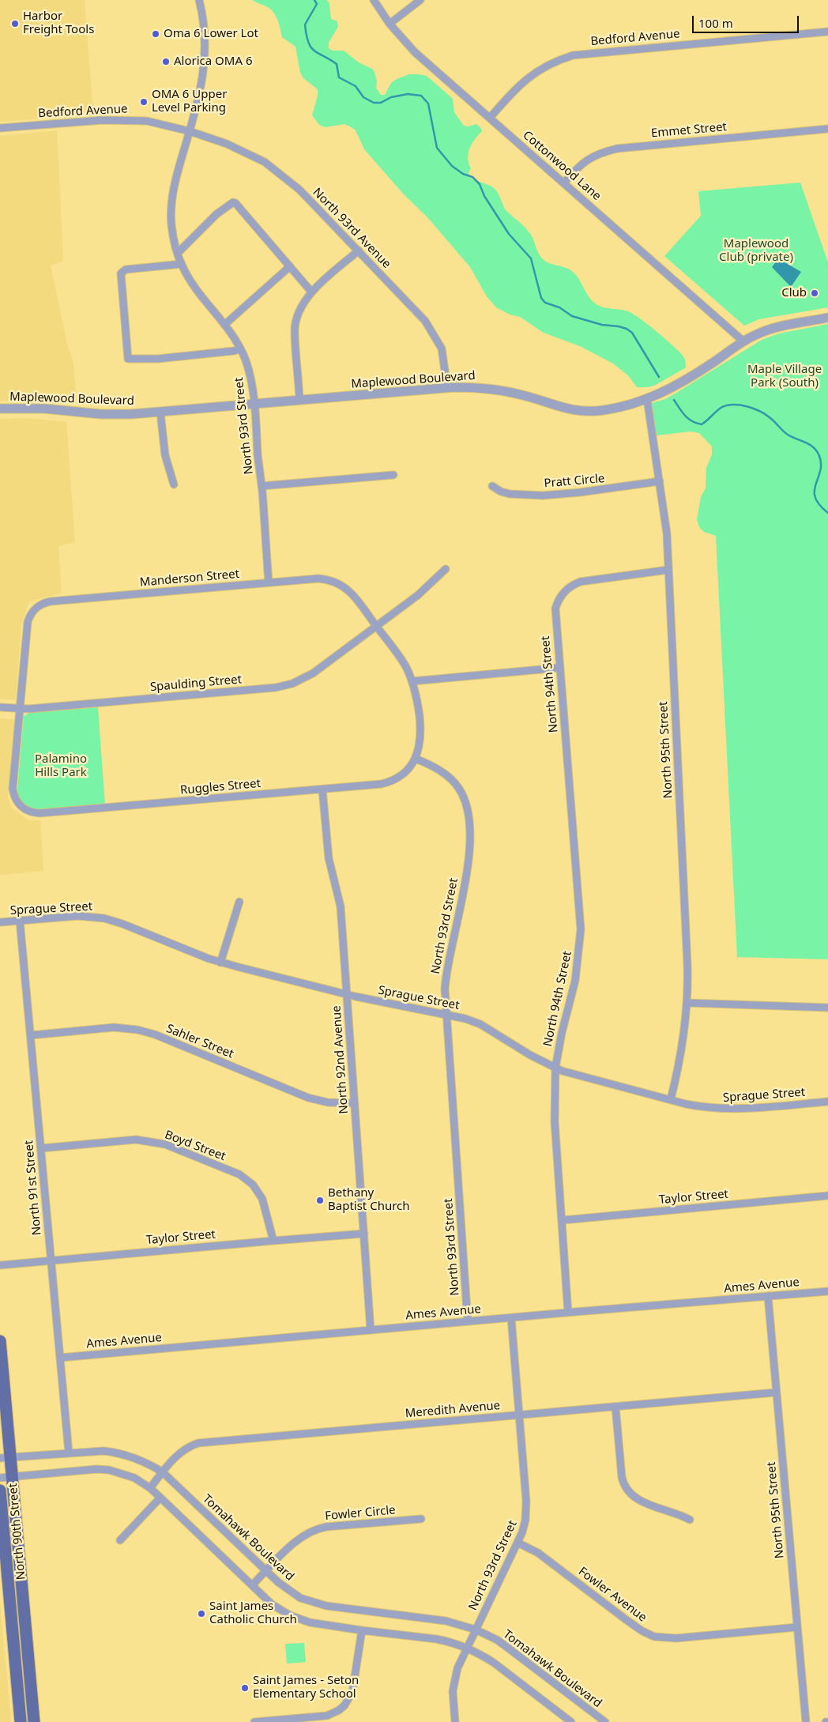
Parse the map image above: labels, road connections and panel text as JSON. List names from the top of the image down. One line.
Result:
{"streets":{"main road":["North 90th Street"],"street":["Bedford Avenue","Emmet Street","Cottonwood Lane","North 93rd Avenue","Maplewood Boulevard","North 93rd Street","Pratt Circle","Manderson Street","Spaulding Street","North 94th Street","North 95th Street","Ruggles Street","Sprague Street","Sahler Street","North 92nd Avenue","Boyd Street","North 91st Street","Taylor Street","Ames Avenue","Meredith Avenue","Fowler Circle","Tomahawk Boulevard","Fowler Avenue"]},"crossings":[["Bedford Avenue","Cottonwood Lane"],["Bedford Avenue","North 93rd Avenue"],["Bedford Avenue","North 93rd Street"],["Emmet Street","Cottonwood Lane"],["Cottonwood Lane","Maplewood Boulevard"],["North 93rd Avenue","Maplewood Boulevard"],["North 93rd Avenue","North 93rd Street"],["Maplewood Boulevard","North 93rd Street"],["Maplewood Boulevard","North 95th Street"],["North 93rd Street","Manderson Street"],["North 93rd Street","Ruggles Street"],["North 93rd Street","Sprague Street"],["North 93rd Street","Ames Avenue"],["North 93rd Street","Meredith Avenue"],["North 93rd Street","Tomahawk Boulevard"],["North 93rd Street","Fowler Avenue"],["Pratt Circle","North 95th Street"],["Manderson Street","Spaulding Street"],["Manderson Street","Ruggles Street"],["Spaulding Street","Ruggles Street"],["North 94th Street","North 95th Street"],["North 94th Street","Sprague Street"],["North 94th Street","Taylor Street"],["North 94th Street","Ames Avenue"],["North 95th Street","Sprague Street"],["North 95th Street","Ames Avenue"],["North 95th Street","Meredith Avenue"],["North 95th Street","Fowler Avenue"],["Ruggles Street","North 92nd Avenue"],["Sprague Street","North 92nd Avenue"],["Sprague Street","North 91st Street"],["Sahler Street","North 92nd Avenue"],["Sahler Street","North 91st Street"],["North 92nd Avenue","Taylor Street"],["North 92nd Avenue","Ames Avenue"],["Boyd Street","North 91st Street"],["Boyd Street","Taylor Street"],["North 91st Street","Taylor Street"],["North 91st Street","Ames Avenue"],["North 91st Street","Tomahawk Boulevard"],["Meredith Avenue","Tomahawk Boulevard"],["Fowler Circle","Tomahawk Boulevard"],["North 90th Street","Tomahawk Boulevard"]],"parks":["Maplewood Club (private)","Maple Village Park (South)","Palamino Hills Park"],"places":["Harbor Freight Tools","Oma 6 Lower Lot","Alorica OMA 6","OMA 6 Upper Level Parking","Club","Bethany Baptist Church","Saint James Catholic Church","Saint James - Seton Elementary School"],"scale_bar":"100 m"}
